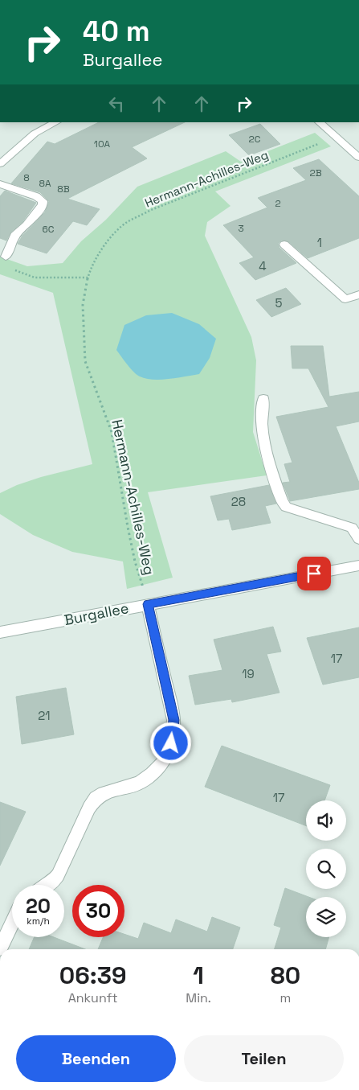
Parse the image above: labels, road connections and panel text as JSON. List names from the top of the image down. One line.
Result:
{"streets":{"street":["Burgallee"],"path":["Hermann-Achilles-Weg"]},"crossings":[["Hermann-Achilles-Weg","Burgallee"]],"house_numbers":["2C","10A","2B","8","8A","8B","2","3","6C","1","4","5","28","17","19","21","17"],"page":{"turn":["40 m","Burgallee"],"speed":"20 km/h","limit":"30","eta":["06:39","Ankunft","1","Min.","80","m"],"buttons":["Beenden","Teilen"]}}
